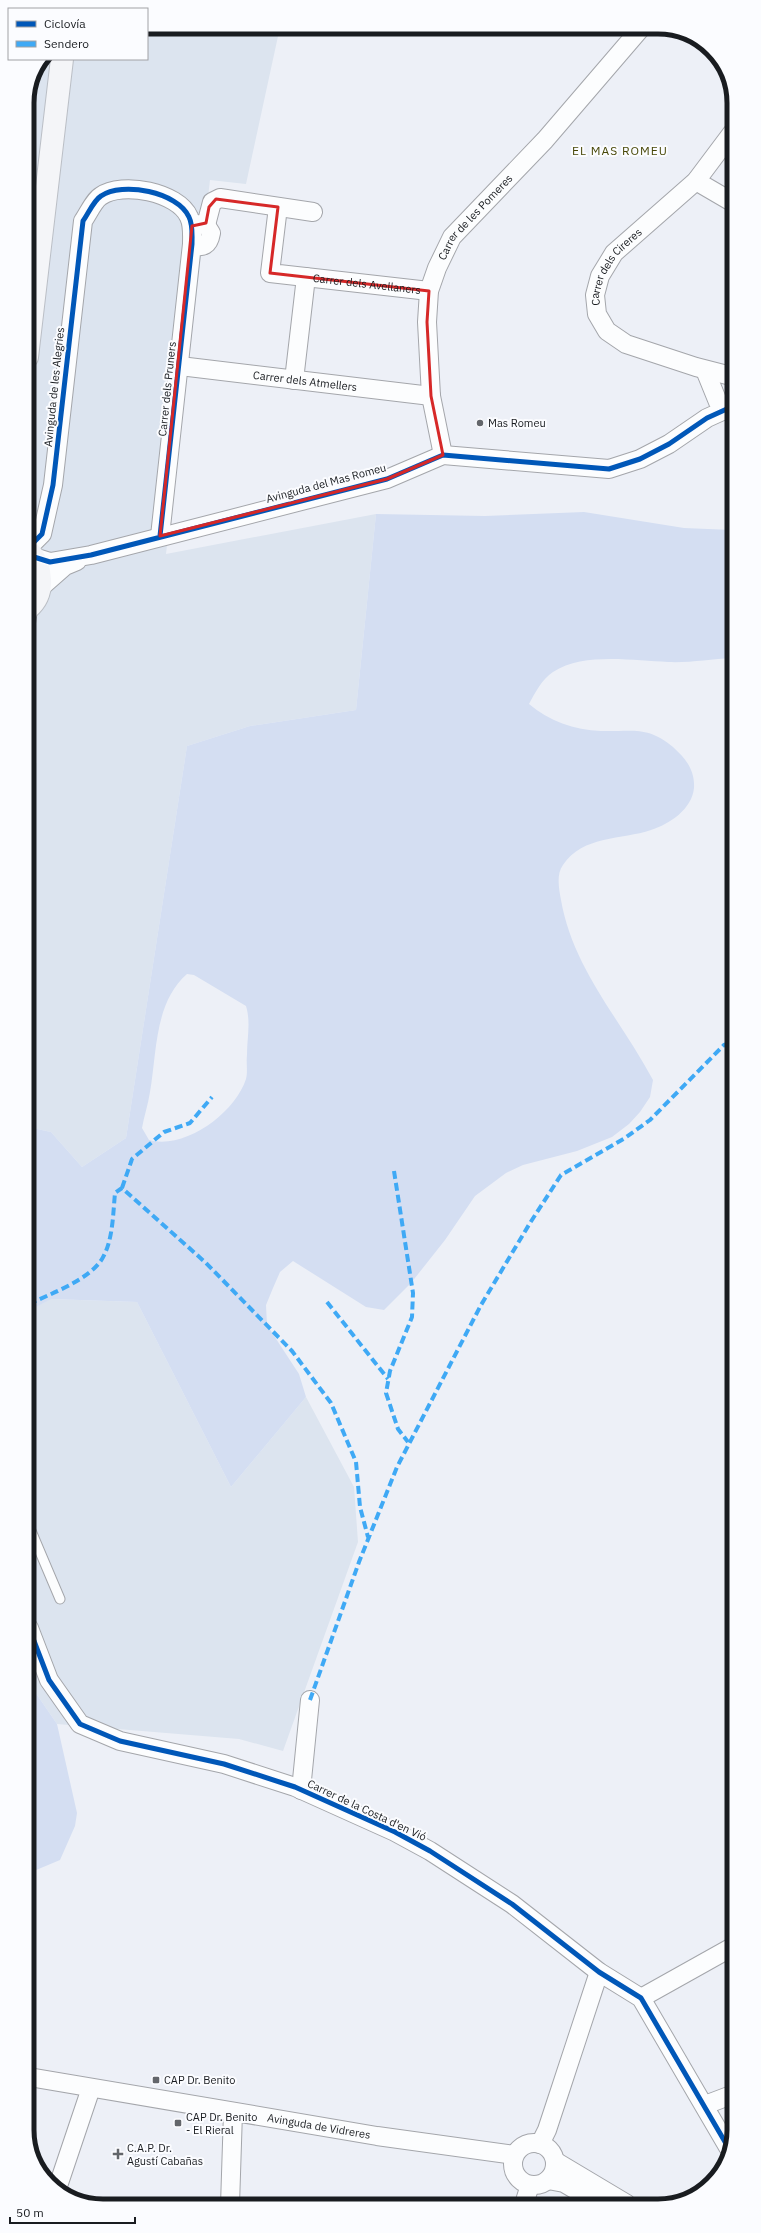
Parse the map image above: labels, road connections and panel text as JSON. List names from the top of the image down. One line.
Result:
{"streets":{"street":["Carrer de les Pomeres","Carrer dels Cireres","Carrer dels Avellaners","Carrer dels Atmellers","Avinguda de les Alegries","Carrer dels Pruners","Avinguda del Mas Romeu","Carrer de la Costa d'en Vió","Avinguda de Vidreres"]},"crossings":[["Carrer de les Pomeres","Carrer dels Avellaners"],["Carrer de les Pomeres","Carrer dels Atmellers"],["Carrer de les Pomeres","Avinguda del Mas Romeu"],["Carrer dels Avellaners","Carrer dels Atmellers"],["Carrer dels Atmellers","Carrer dels Pruners"],["Avinguda de les Alegries","Carrer dels Pruners"],["Carrer dels Pruners","Avinguda del Mas Romeu"]],"districts":["EL MAS ROMEU"],"places":{"other":["Mas Romeu"],"transit":["CAP Dr. Benito","CAP Dr. Benito - El Rieral"],"health":["C.A.P. Dr. Agustí Cabañas"]},"legend":["Ciclovía","Sendero"],"scale_bar":"50 m"}
